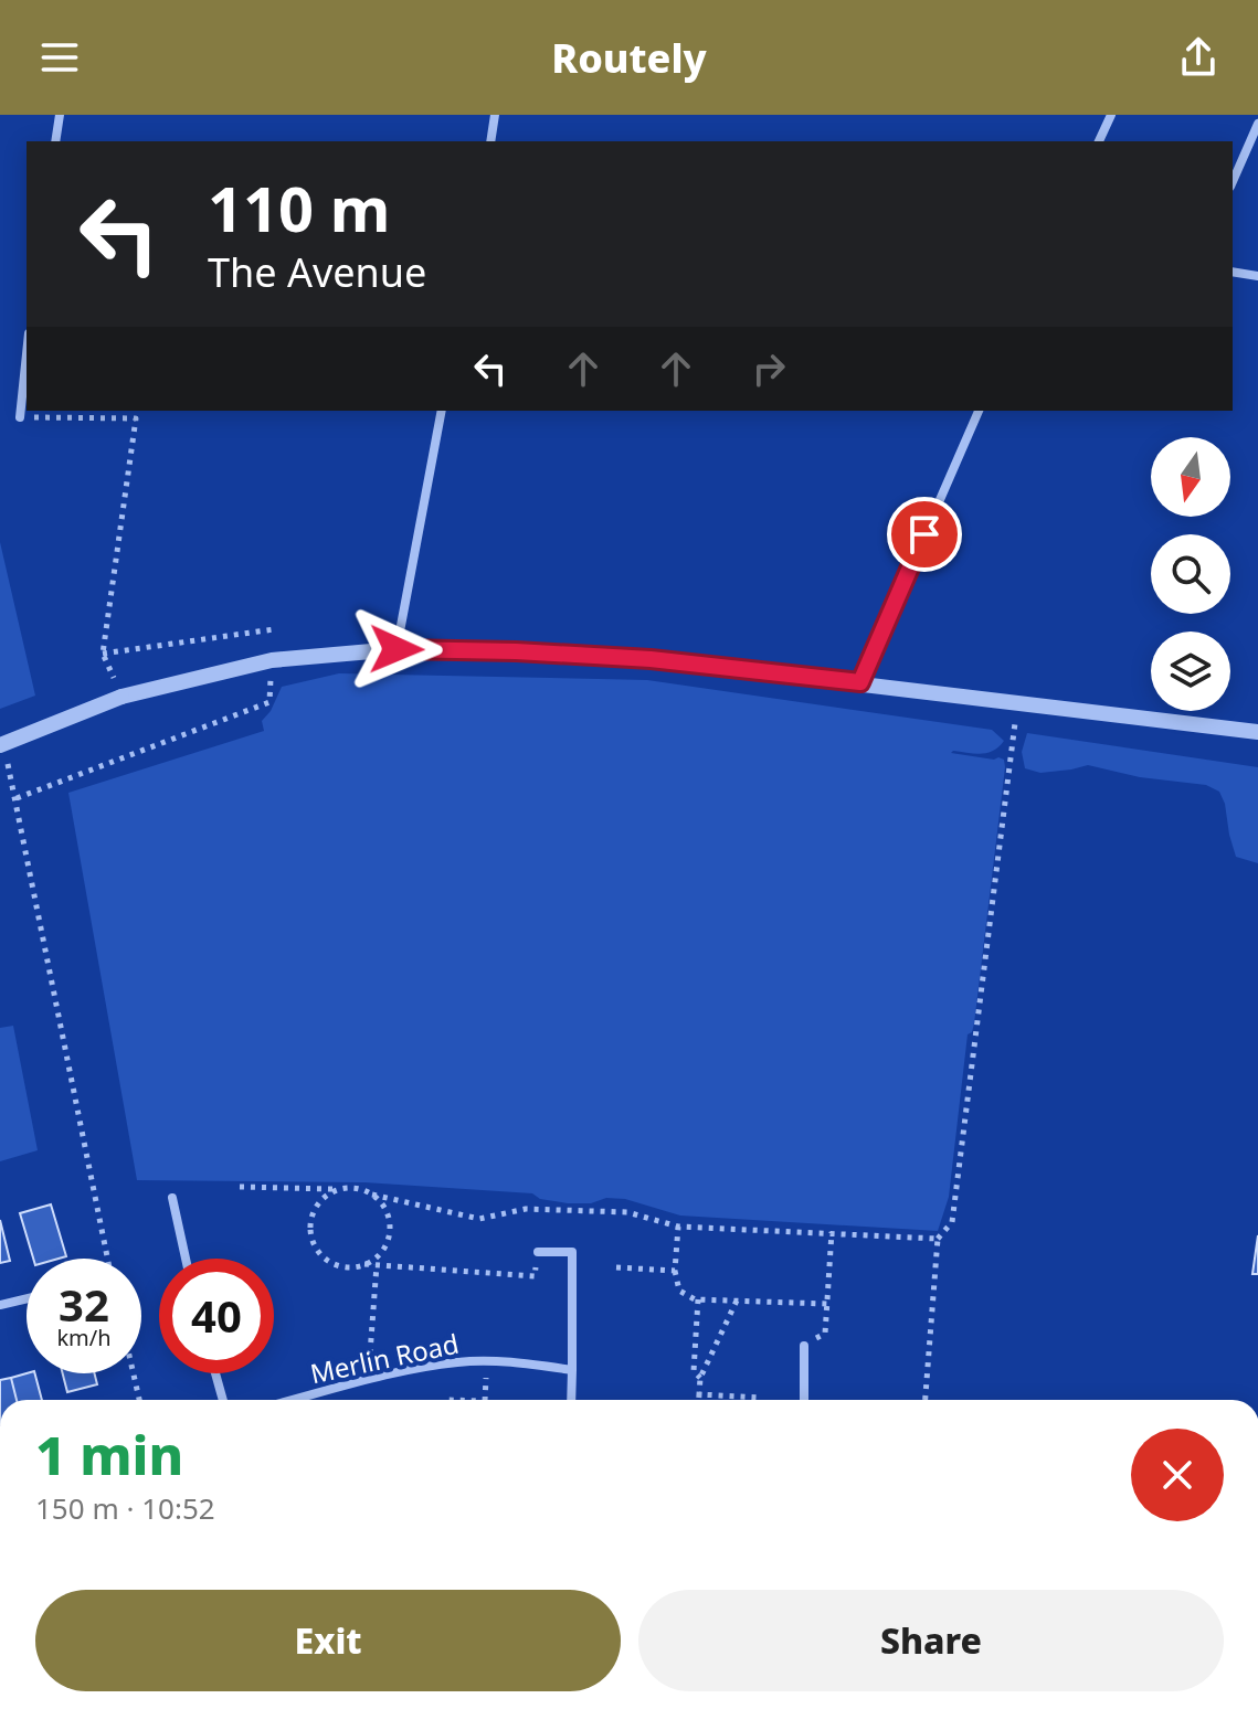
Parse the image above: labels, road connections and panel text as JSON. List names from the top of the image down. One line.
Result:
{"streets":{"street":["Merlin Road"]},"north":"bottom","page":{"header":"Routely","turn":["110 m","The Avenue"],"speed":"32 km/h","limit":"40","heading":["1 min","150 m · 10:52"],"buttons":["Exit","Share"]}}
